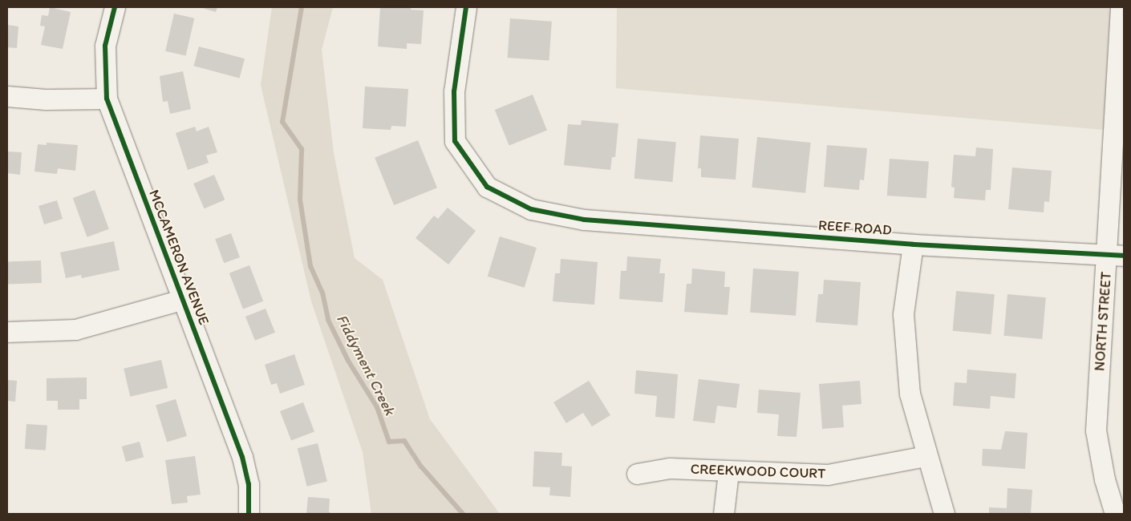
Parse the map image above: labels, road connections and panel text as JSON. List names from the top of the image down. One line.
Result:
{"streets":{"street":["REEF ROAD","MCCAMERON AVENUE","NORTH STREET","CREEKWOOD COURT"]},"crossings":[["REEF ROAD","NORTH STREET"]],"water":["Fiddyment Creek"]}
